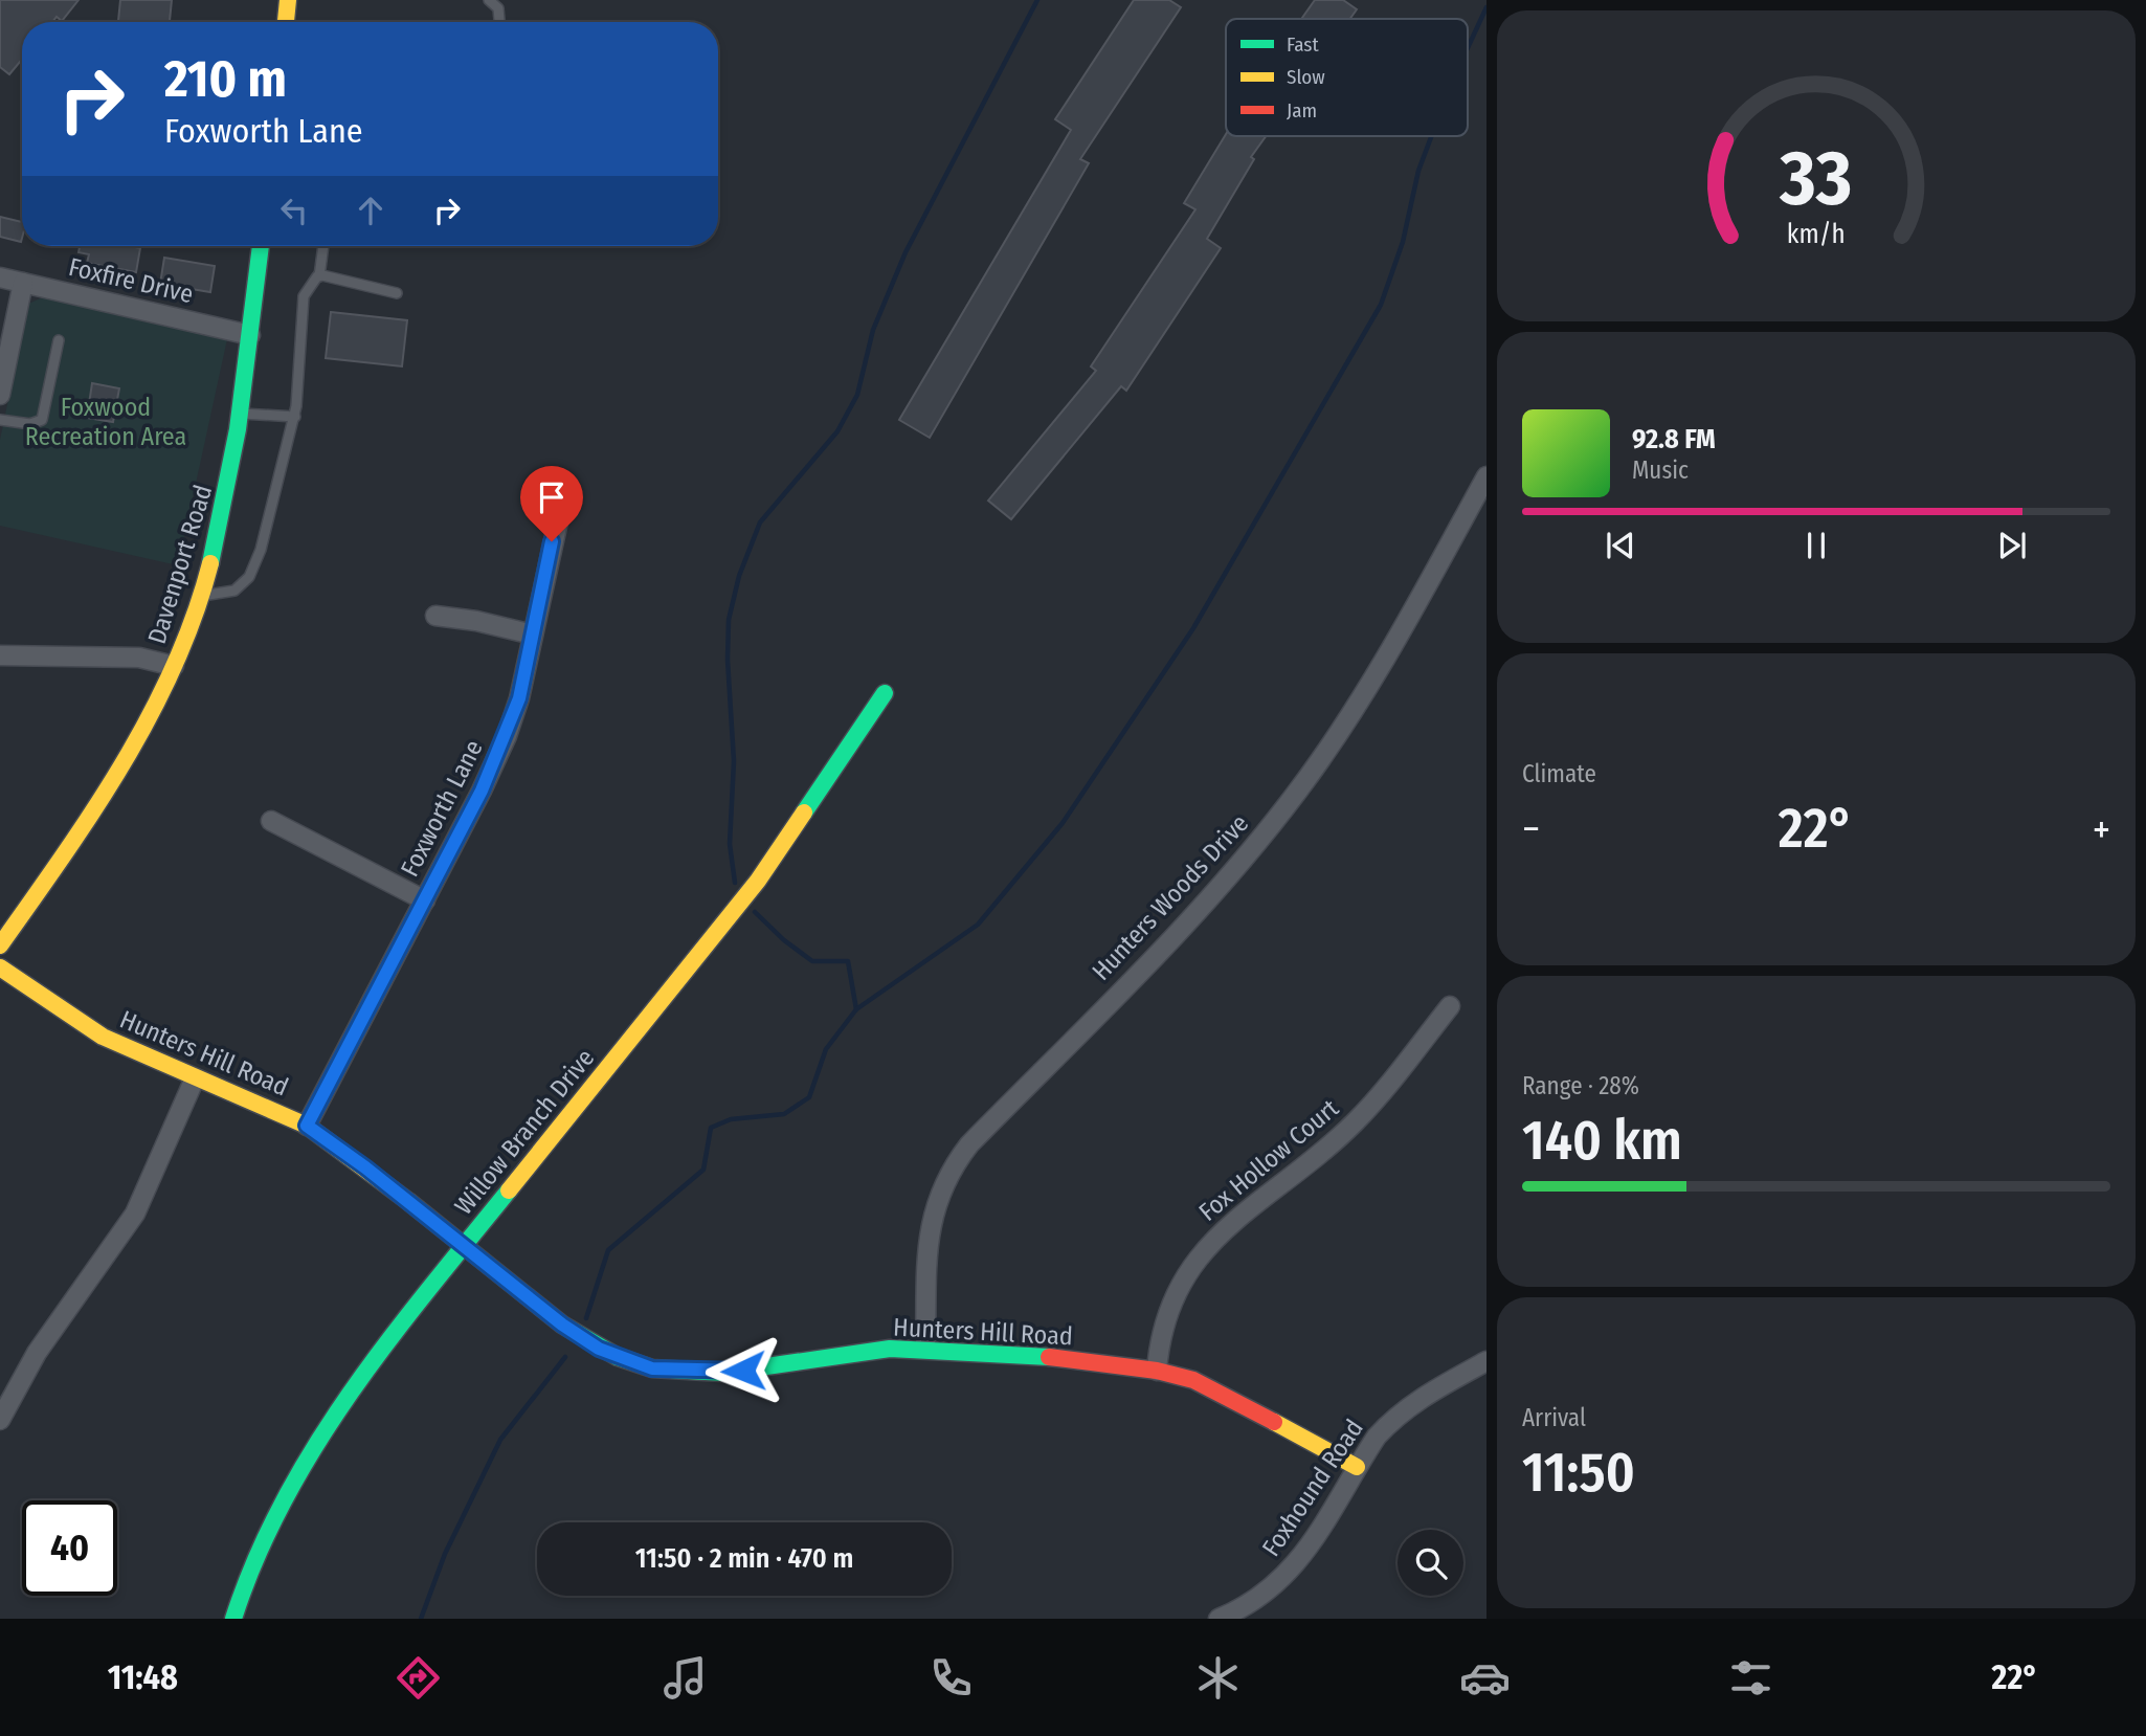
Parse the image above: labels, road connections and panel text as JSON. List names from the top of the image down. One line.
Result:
{"streets":{"street":["Foxfire Drive","Davenport Road","Foxworth Lane","Hunters Woods Drive","Hunters Hill Road","Willow Branch Drive","Fox Hollow Court","Foxhound Road"]},"crossings":[["Foxfire Drive","Davenport Road"],["Foxworth Lane","Hunters Hill Road"],["Hunters Woods Drive","Hunters Hill Road"],["Hunters Hill Road","Willow Branch Drive"],["Hunters Hill Road","Fox Hollow Court"],["Hunters Hill Road","Foxhound Road"]],"parks":["Foxwood Recreation Area"],"legend":["Fast","Slow","Jam"],"page":{"turn":["210 m","Foxworth Lane"],"song":["92.8 FM","Music"],"tile":["Climate",["Range · 28%","140 km"],["Arrival","11:50"]],"heat":["−","22°","+"],"limit":"40","trip":"11:50 · 2 min · 470 m","tabs":["11:48","22°"],"gauge":["33","km/h"]}}
